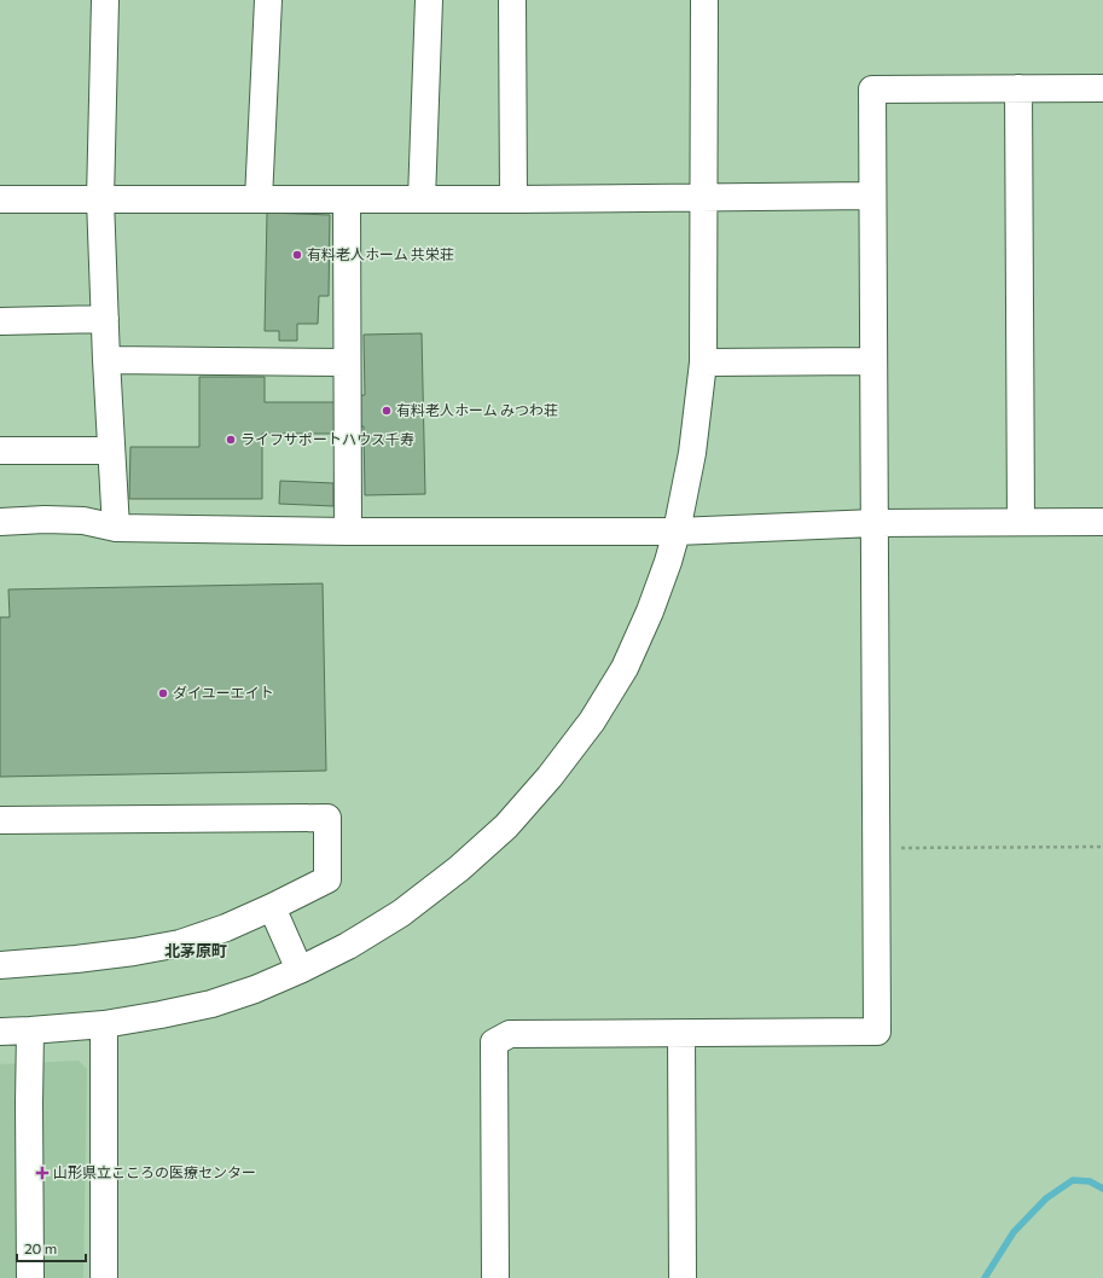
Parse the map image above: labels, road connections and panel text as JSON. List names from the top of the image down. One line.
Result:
{"districts":["北茅原町"],"places":{"other":["有料老人ホーム 共栄荘","有料老人ホーム みつわ荘","ライフサポートハウス千寿","ダイユーエイト"],"health":["山形県立こころの医療センター"]},"scale_bar":"20 m"}
